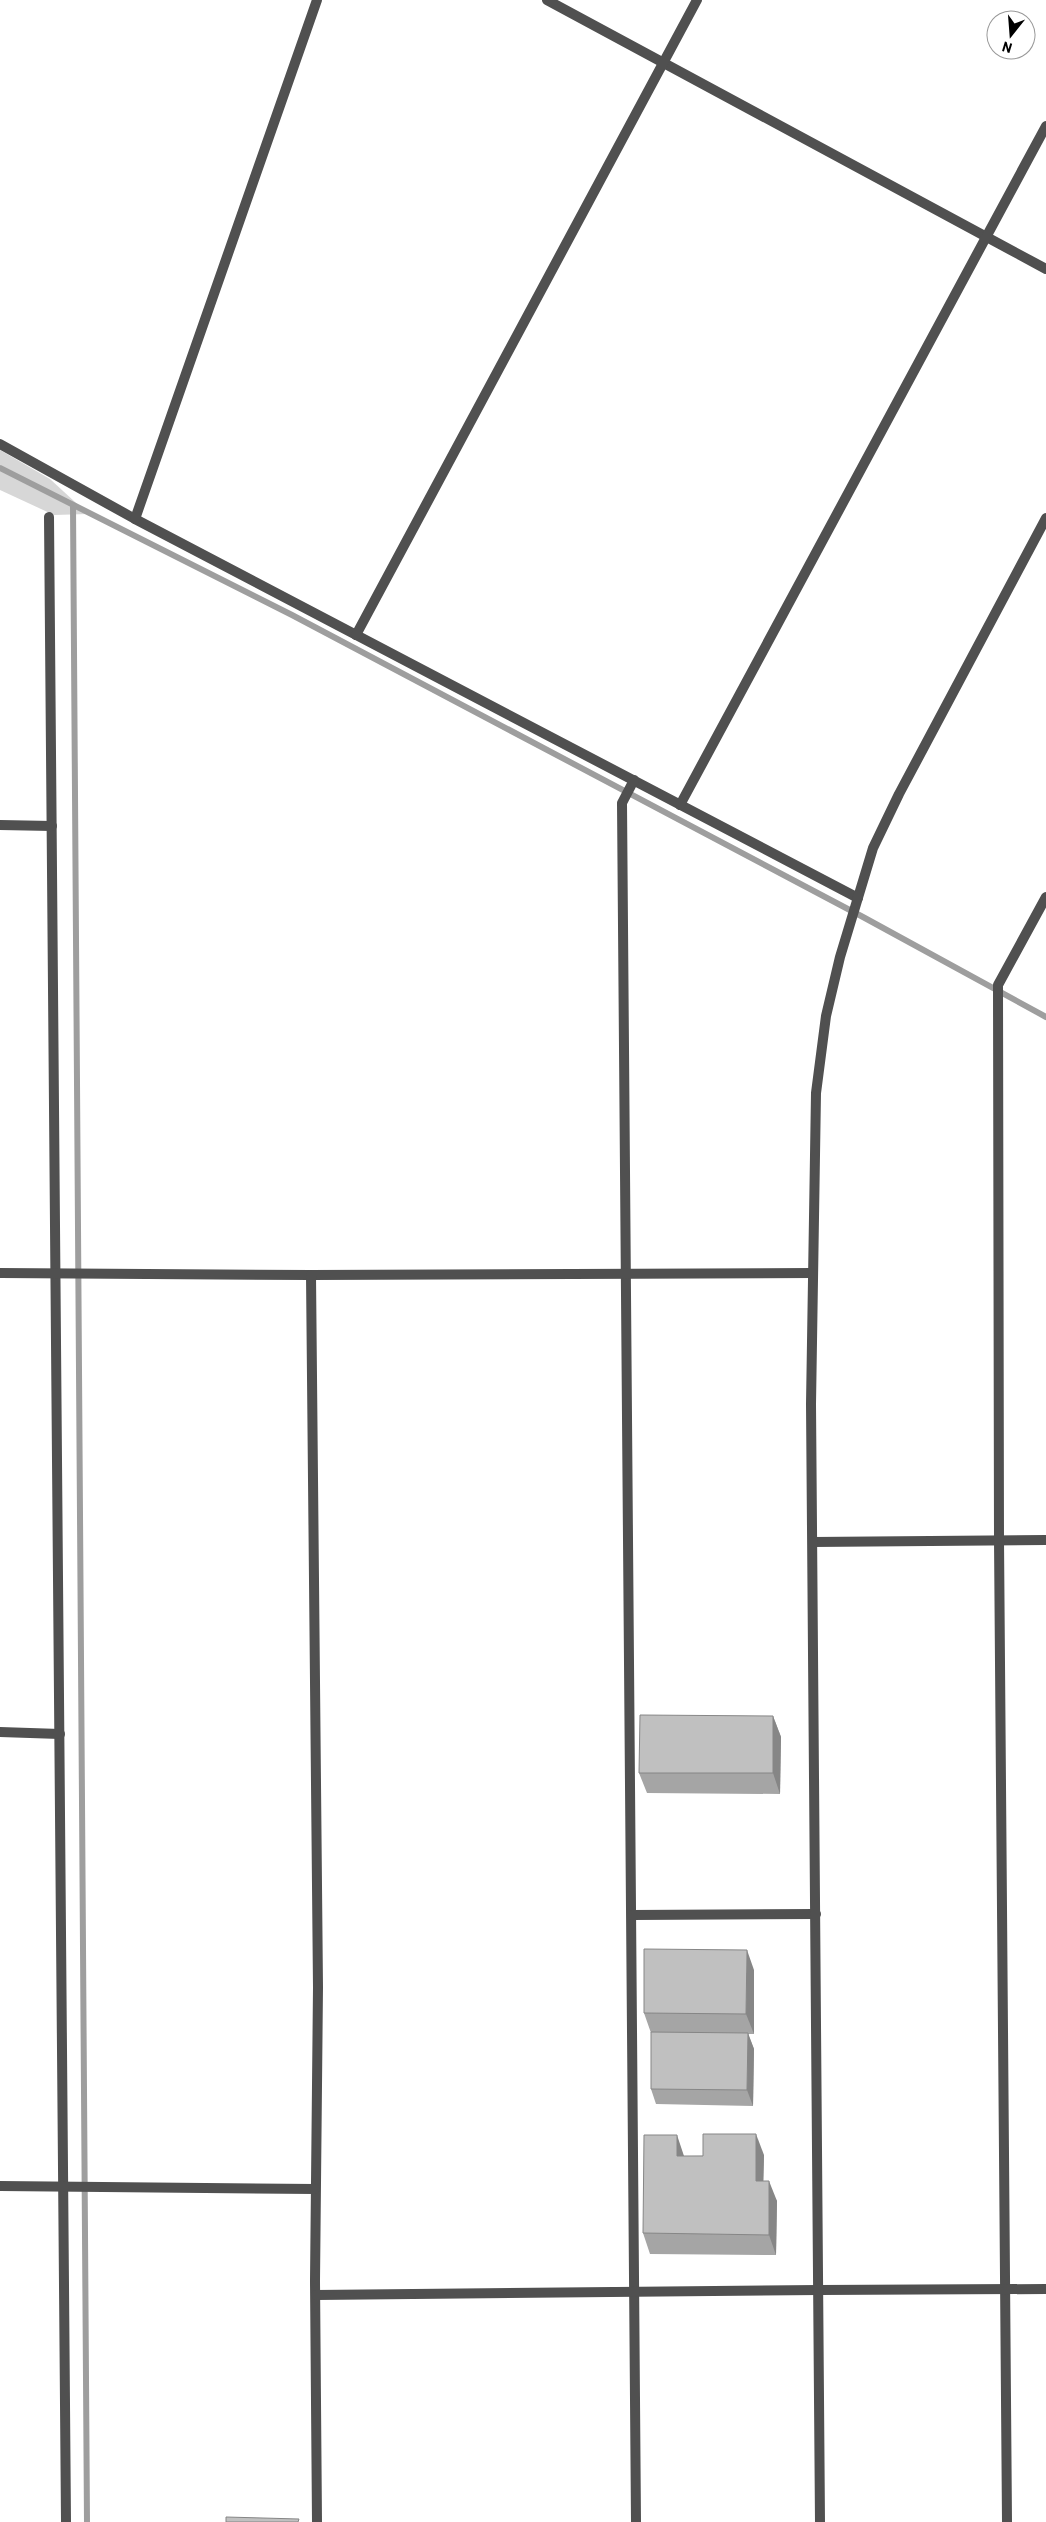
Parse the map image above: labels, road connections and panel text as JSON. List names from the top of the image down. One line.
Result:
{"north":"bottom"}
